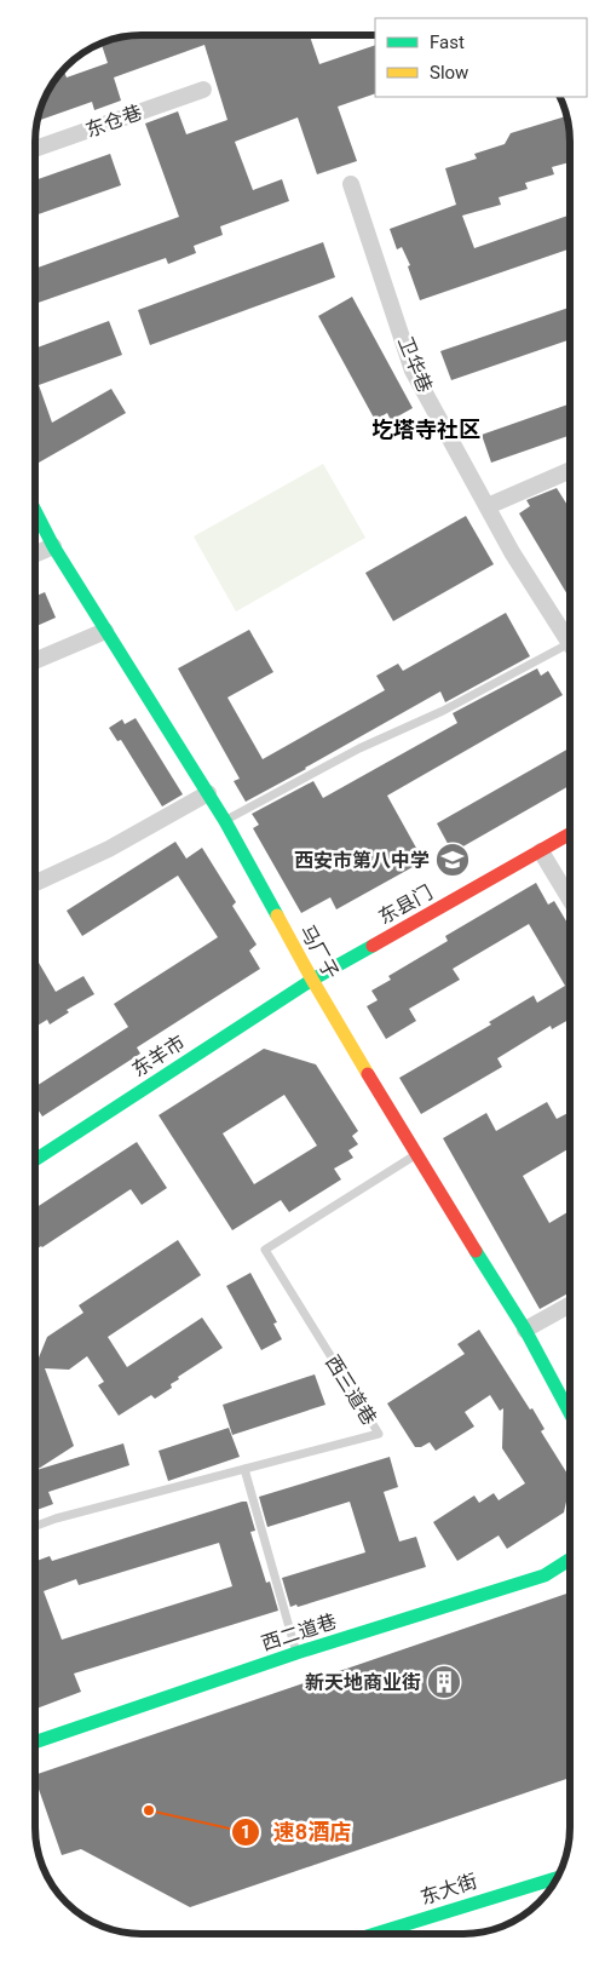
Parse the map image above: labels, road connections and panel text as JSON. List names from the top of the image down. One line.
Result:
{"streets":{"street":["东仓巷","卫华巷","东县门","马厂子","东羊市","西二道巷","东大街"],"lane":["西三道巷"]},"crossings":[["东县门","马厂子"],["东县门","东羊市"],["马厂子","东羊市"],["马厂子","西三道巷"]],"districts":["圪塔寺社区"],"places":{"school or university":["西安市第八中学"],"building":["新天地商业街"],"other":["速8酒店"]},"legend":["Fast","Slow"]}
